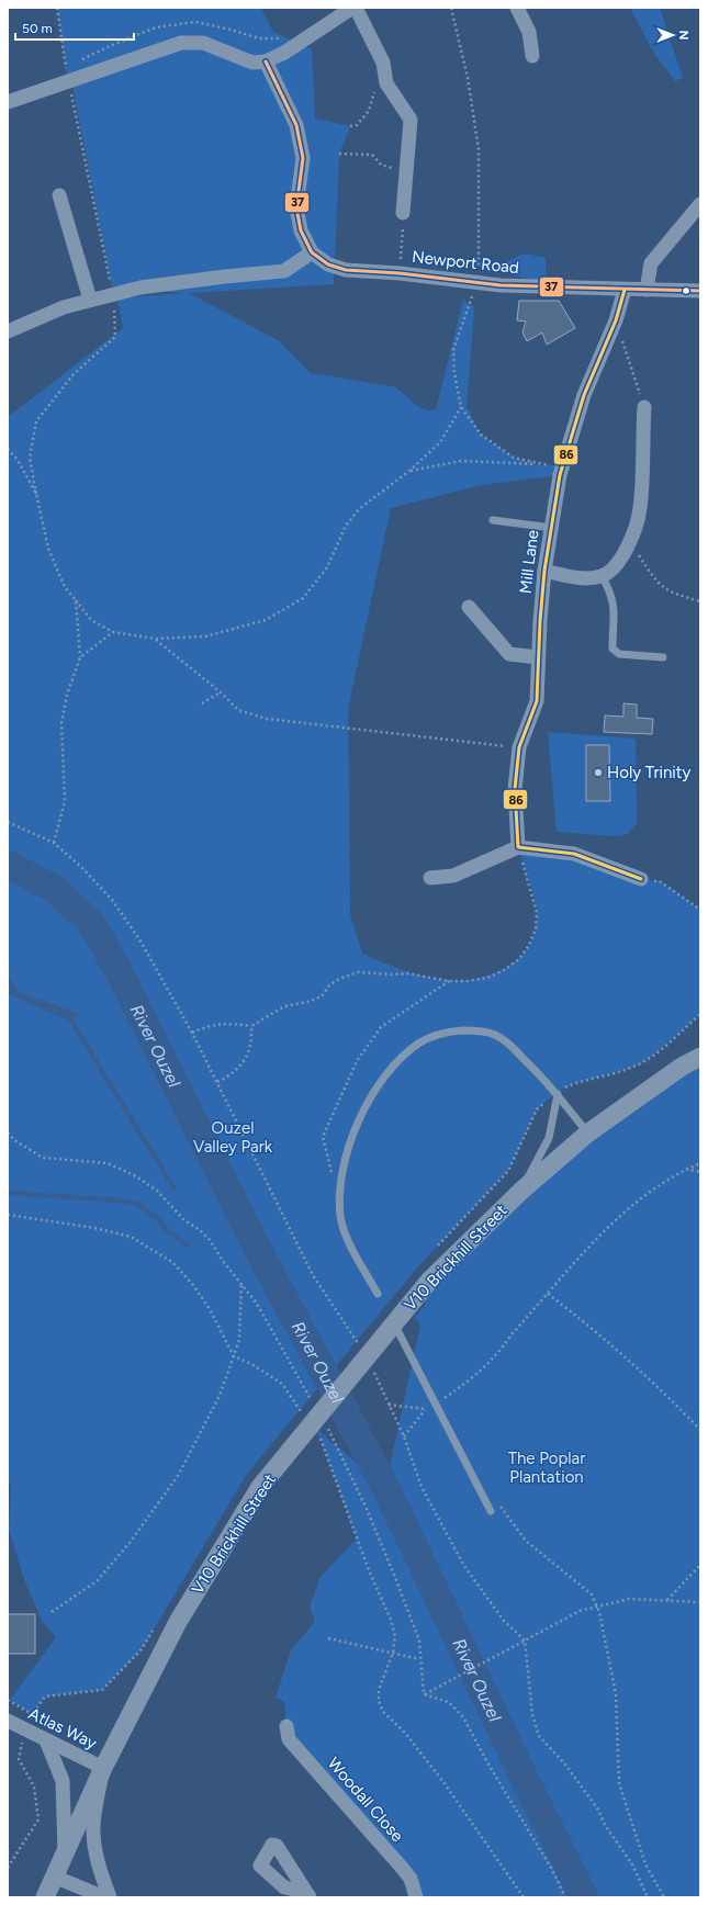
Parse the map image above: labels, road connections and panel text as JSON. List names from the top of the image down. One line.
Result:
{"streets":{"street":["Newport Road","Mill Lane","V10 Brickhill Street","Atlas Way","Woodall Close"]},"crossings":[["Newport Road","Mill Lane"],["V10 Brickhill Street","Atlas Way"]],"water":["River Ouzel"],"parks":["Ouzel Valley Park","The Poplar Plantation"],"places":["Holy Trinity"],"lines":["transit line 37","transit line 86"],"scale_bar":"50 m","north":"right"}
